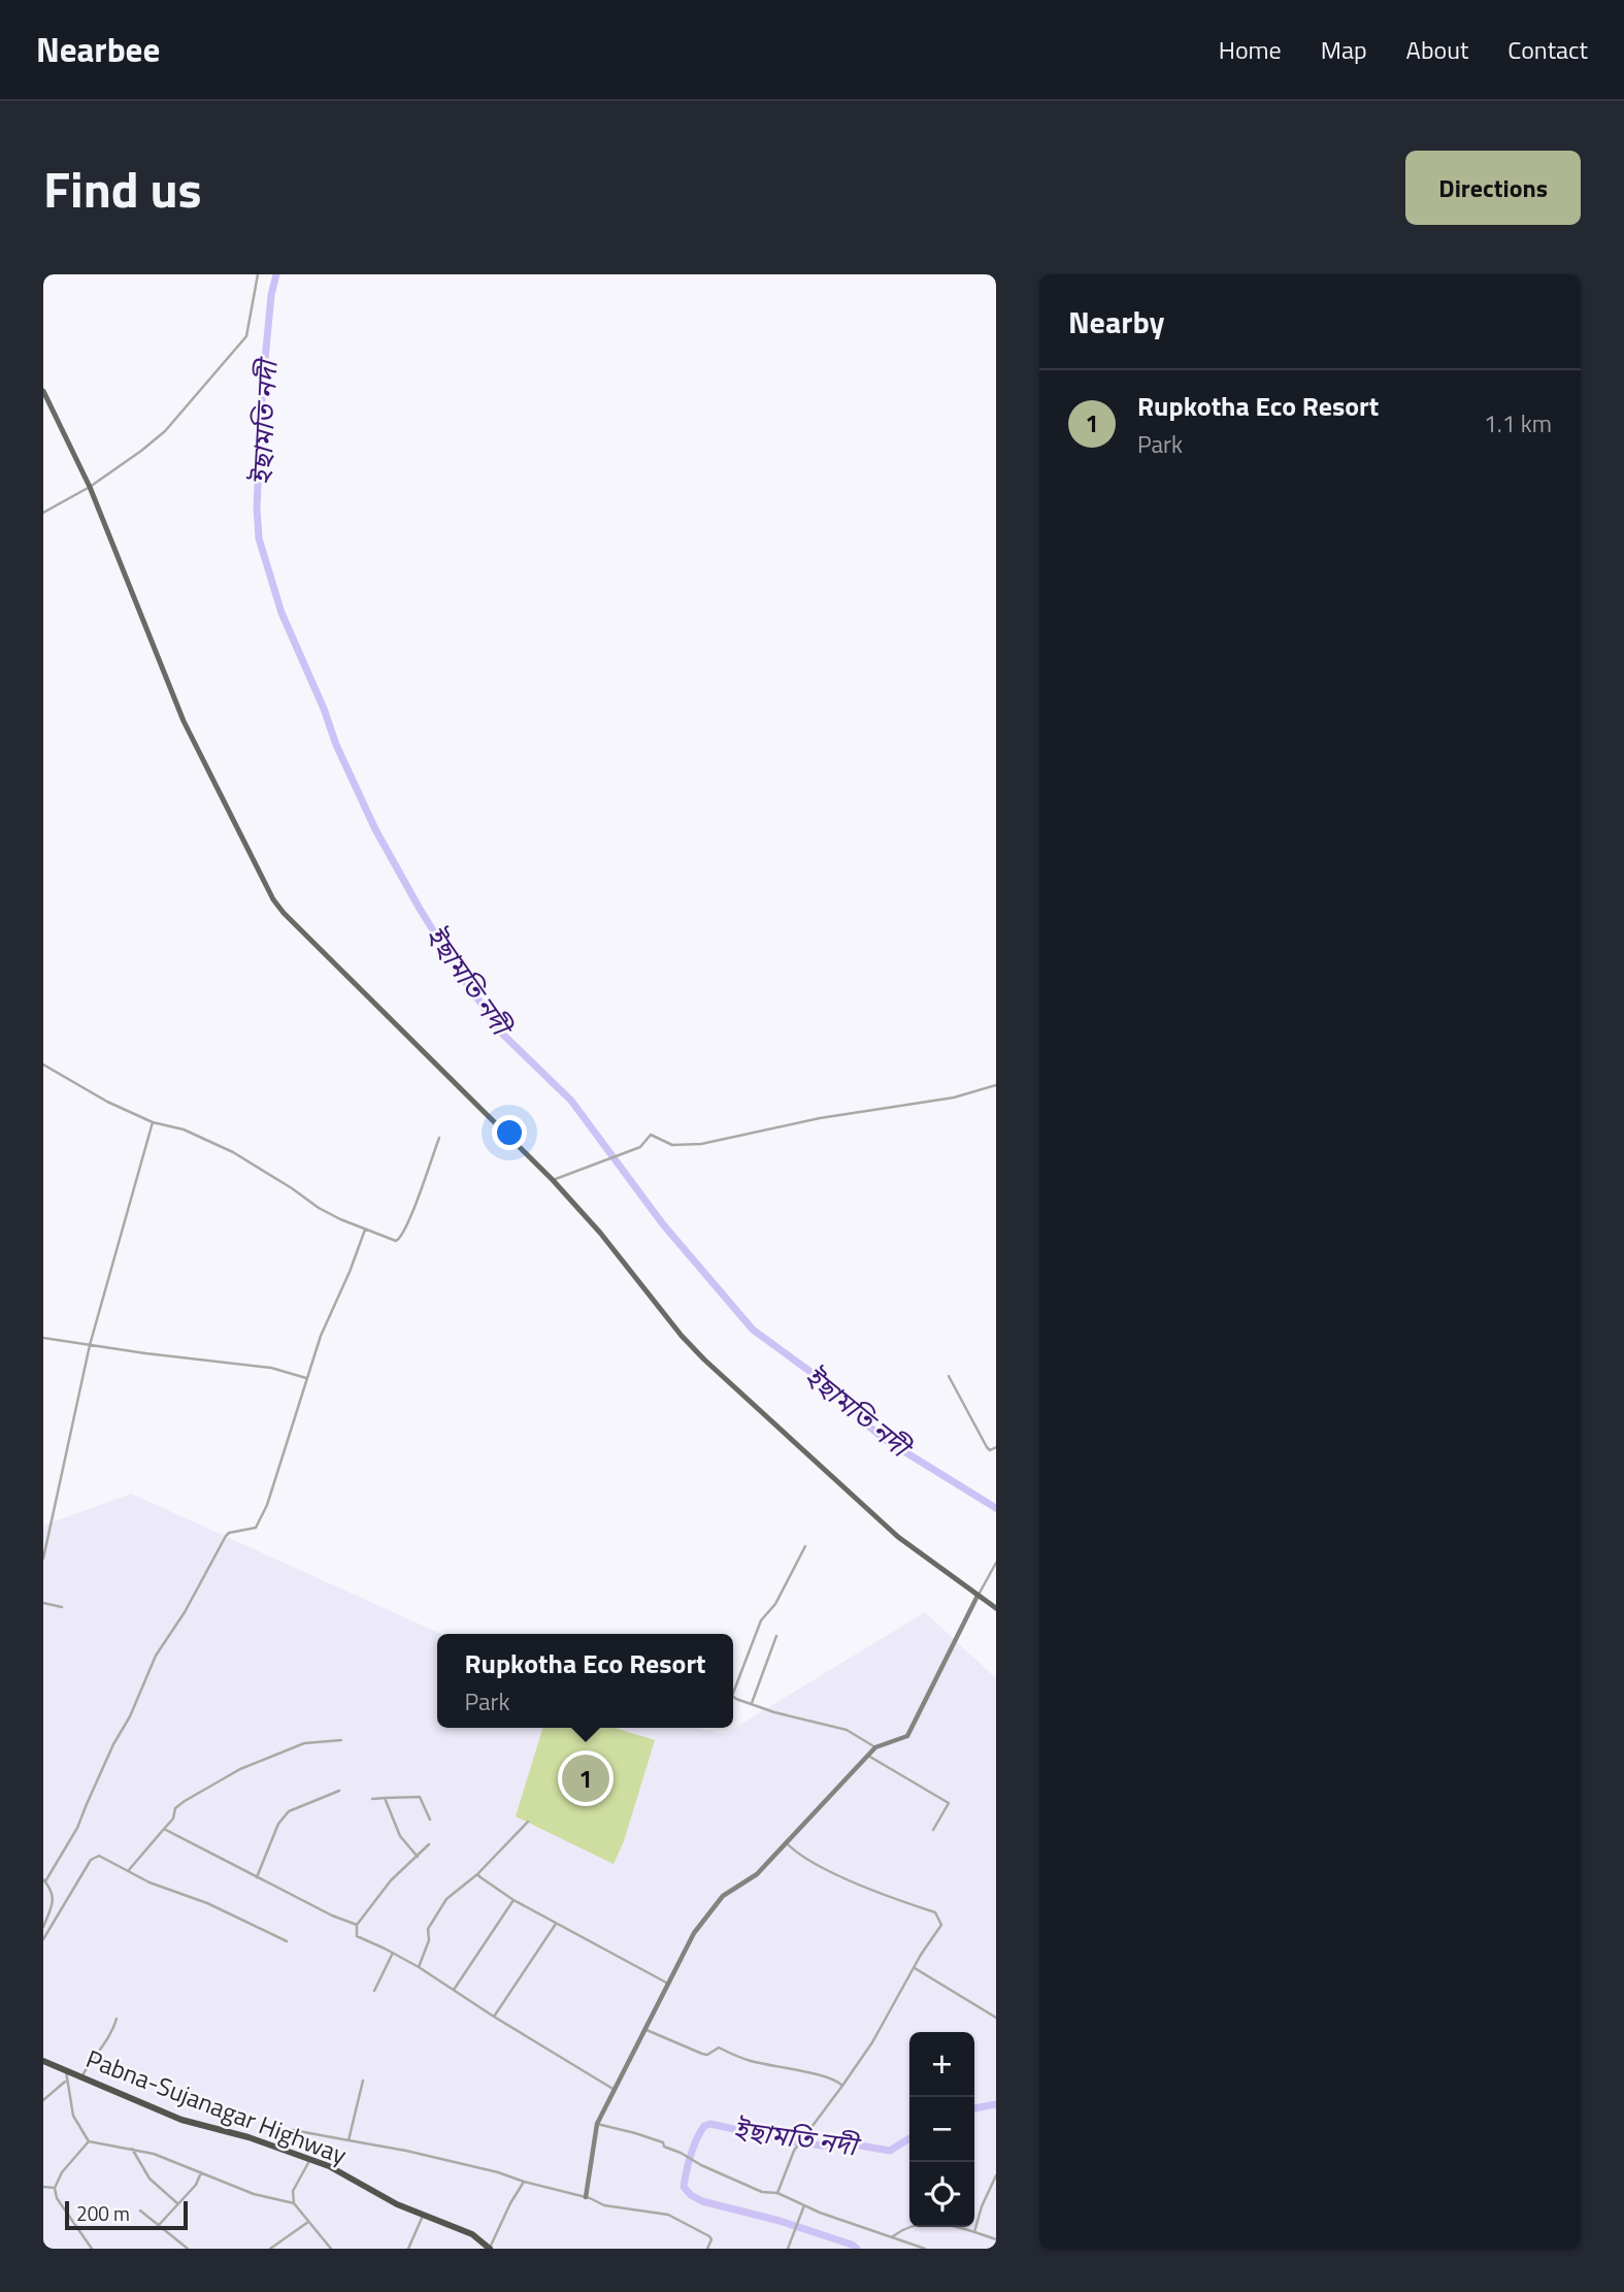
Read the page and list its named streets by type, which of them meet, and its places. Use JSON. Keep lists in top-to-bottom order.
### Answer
{
  "streets": {
    "highway": ["Pabna-Sujanagar Highway"]
  },
  "water": ["ইছামতি নদী"],
  "scale_bar": "200 m",
  "page": {
    "header": "Nearbee",
    "nav": [
      "Home",
      "Map",
      "About",
      "Contact"
    ],
    "title": "Find us",
    "buttons": "Directions",
    "heading": "Nearby",
    "list": [
      {
        "mark": "1",
        "name": "Rupkotha Eco Resort",
        "note": "Park",
        "value": "1.1 km"
      }
    ],
    "popup": ["Rupkotha Eco Resort", "Park"],
    "pins": "1",
    "map_buttons": ["+", "−"],
    "scale": "200 m"
  }
}
